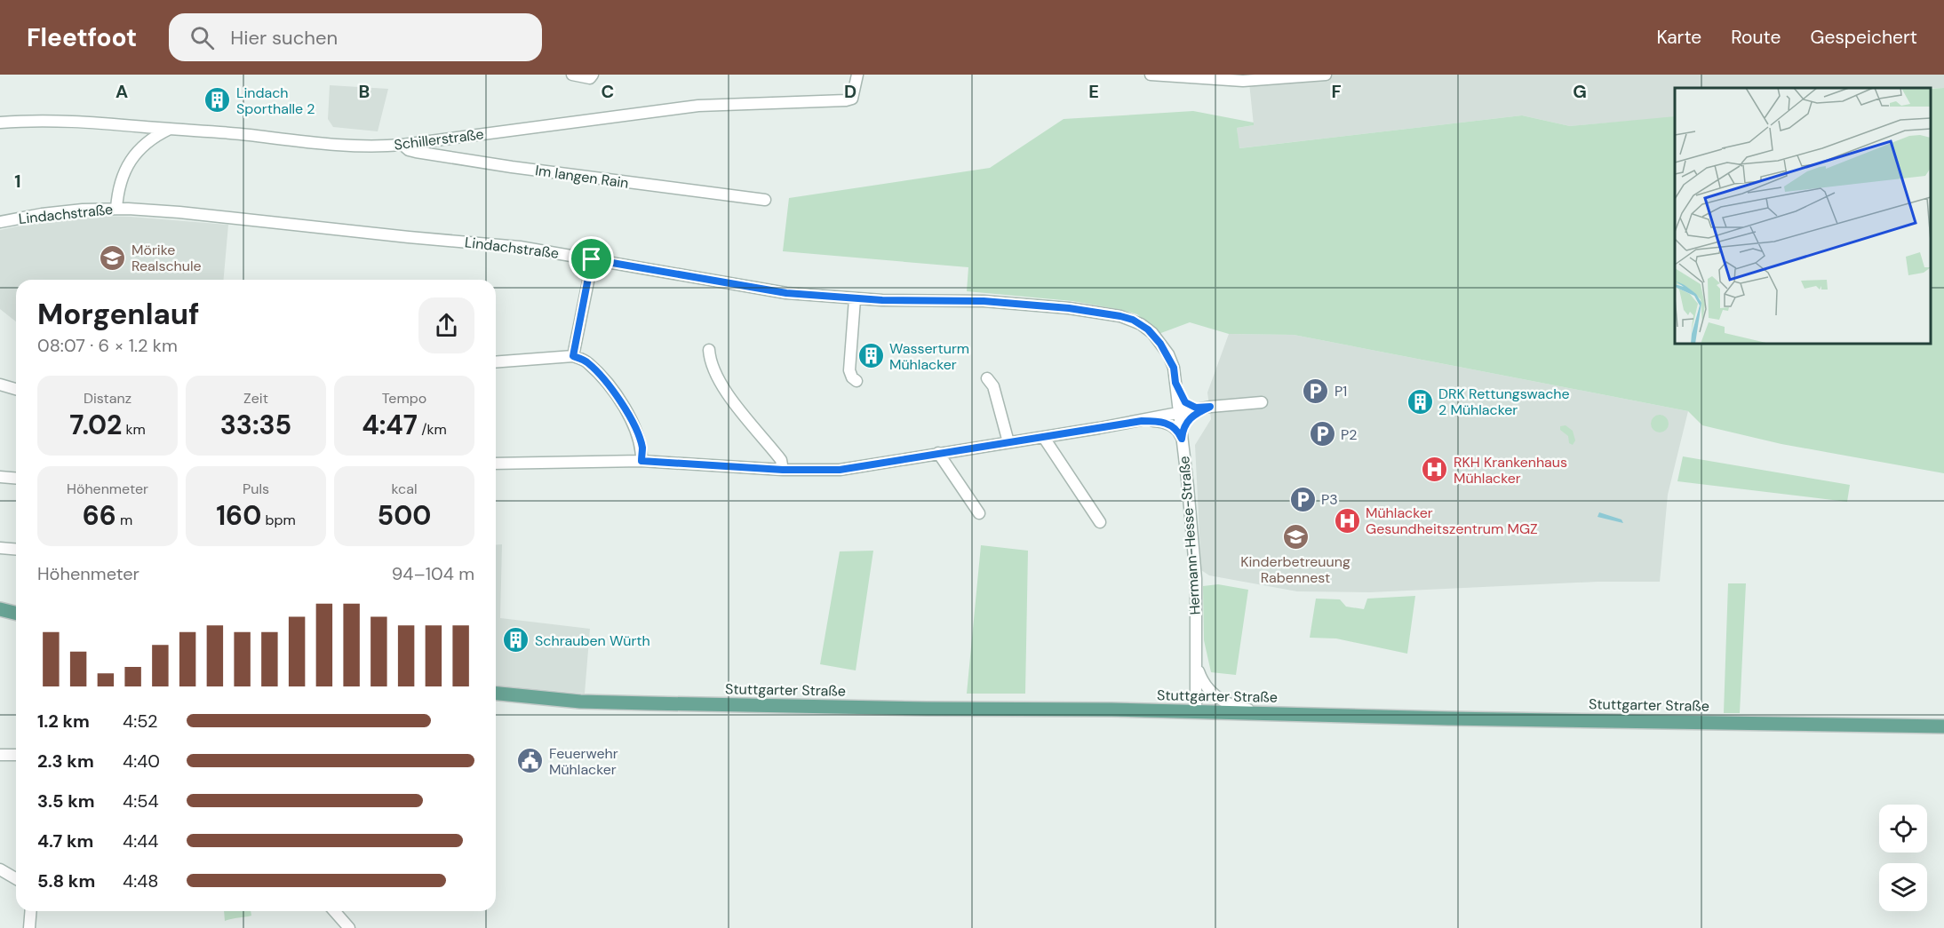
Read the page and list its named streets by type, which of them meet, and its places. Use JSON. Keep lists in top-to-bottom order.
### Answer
{
  "streets": {
    "main road": ["Stuttgarter Straße"],
    "street": [
      "Schillerstraße",
      "Im langen Rain",
      "Lindachstraße",
      "Hermann-Hesse-Straße"
    ]
  },
  "crossings": [
    ["Schillerstraße", "Im langen Rain"],
    ["Lindachstraße", "Hermann-Hesse-Straße"],
    ["Hermann-Hesse-Straße", "Stuttgarter Straße"]
  ],
  "places": {
    "building": [
      "Lindach Sporthalle 2",
      "Wasserturm Mühlacker",
      "DRK Rettungswache 2 Mühlacker",
      "Schrauben Würth"
    ],
    "school or university": ["Mörike Realschule", "Kinderbetreuung Rabennest"],
    "parking": ["P1", "P2", "P3"],
    "hospital": ["RKH Krankenhaus Mühlacker", "Mühlacker Gesundheitszentrum MGZ"],
    "public building": ["Feuerwehr Mühlacker"]
  },
  "page": {
    "header": "Fleetfoot",
    "search": "Hier suchen",
    "nav": ["Karte", "Route", "Gespeichert"],
    "heading": ["Morgenlauf", "08:07 · 6 × 1.2 km"],
    "stats": [
      ["Distanz", "7.02 km"],
      ["Zeit", "33:35"],
      ["Tempo", "4:47 /km"],
      ["Höhenmeter", "66 m"],
      ["Puls", "160 bpm"],
      ["kcal", "500"]
    ],
    "chart": ["Höhenmeter", "94–104 m"],
    "list": [
      {
        "name": "1.2 km",
        "note": "4:52"
      },
      {
        "name": "2.3 km",
        "note": "4:40"
      },
      {
        "name": "3.5 km",
        "note": "4:54"
      },
      {
        "name": "4.7 km",
        "note": "4:44"
      },
      {
        "name": "5.8 km",
        "note": "4:48"
      }
    ]
  },
  "grid": {
    "columns": [
      "A",
      "B",
      "C",
      "D",
      "E",
      "F",
      "G"
    ],
    "rows": ["1"]
  }
}
